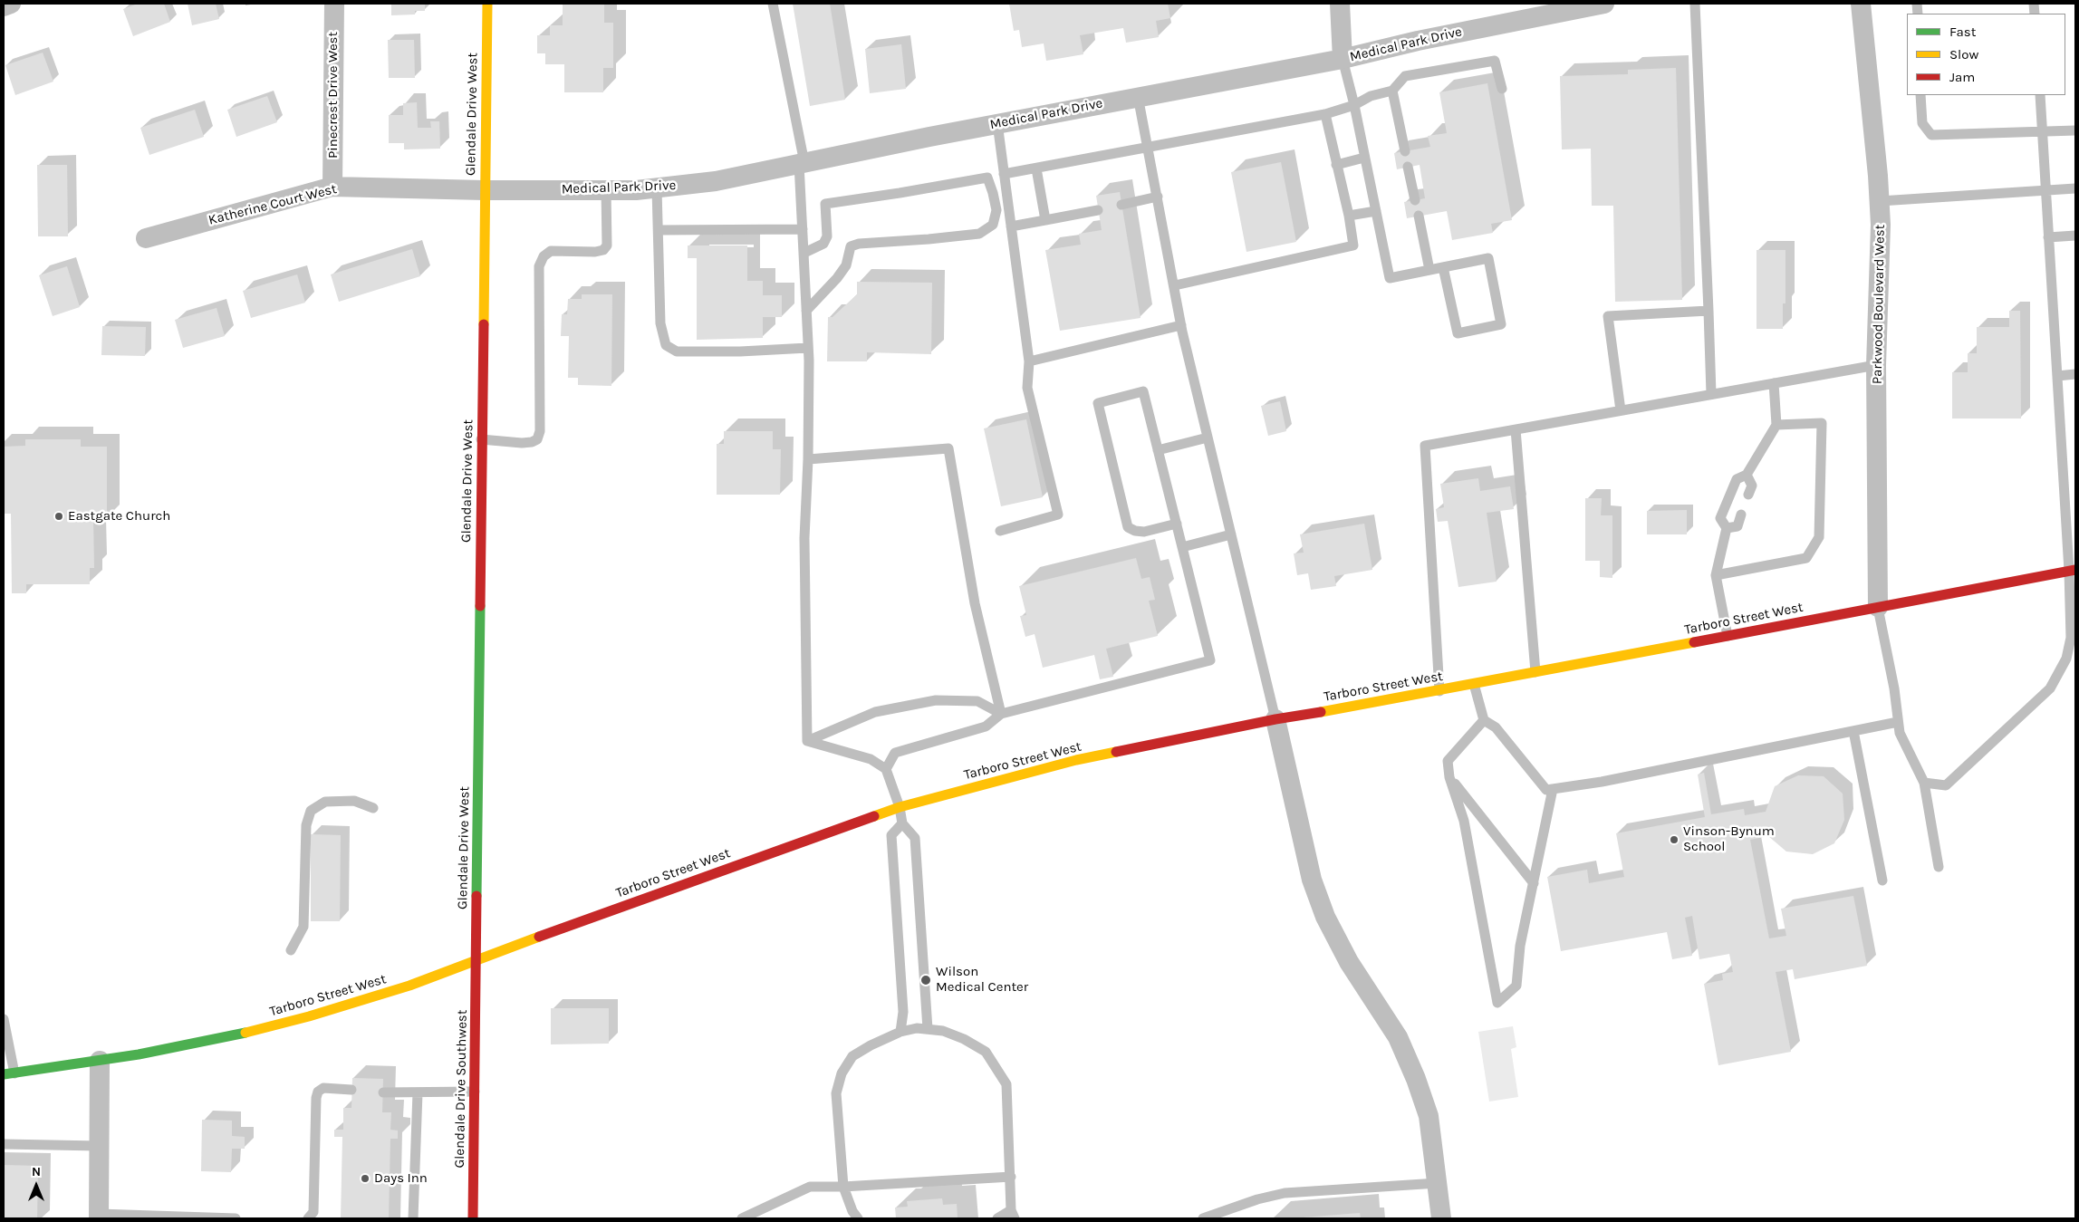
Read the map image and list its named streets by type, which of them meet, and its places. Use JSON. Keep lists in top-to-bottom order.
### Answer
{
  "streets": {
    "main road": ["Glendale Drive West", "Tarboro Street West", "Glendale Drive Southwest"],
    "street": [
      "Medical Park Drive",
      "Pinecrest Drive West",
      "Katherine Court West",
      "Parkwood Boulevard West"
    ]
  },
  "crossings": [
    ["Medical Park Drive", "Glendale Drive West"],
    ["Medical Park Drive", "Katherine Court West"],
    ["Pinecrest Drive West", "Katherine Court West"],
    ["Glendale Drive West", "Katherine Court West"],
    ["Glendale Drive West", "Tarboro Street West"],
    ["Glendale Drive West", "Glendale Drive Southwest"],
    ["Parkwood Boulevard West", "Tarboro Street West"],
    ["Tarboro Street West", "Glendale Drive Southwest"]
  ],
  "places": [
    "Eastgate Church",
    "Vinson-Bynum School",
    "Wilson Medical Center",
    "Days Inn"
  ],
  "legend": ["Fast", "Slow", "Jam"],
  "north": "top"
}
